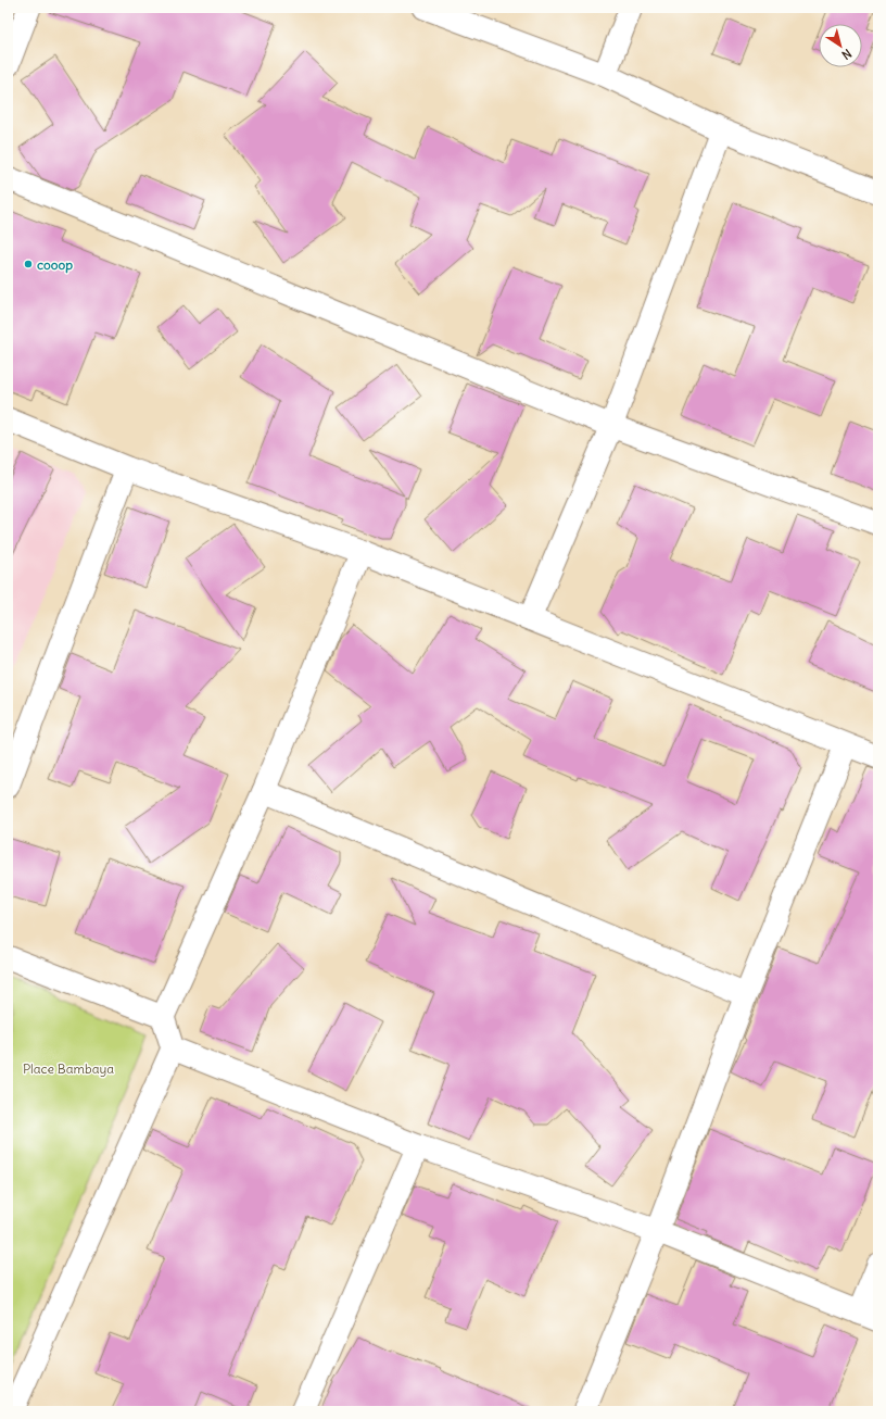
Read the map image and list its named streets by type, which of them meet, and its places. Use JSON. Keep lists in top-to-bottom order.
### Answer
{
  "parks": ["Place Bambaya"],
  "places": ["cooop"],
  "north": "bottom right"
}
